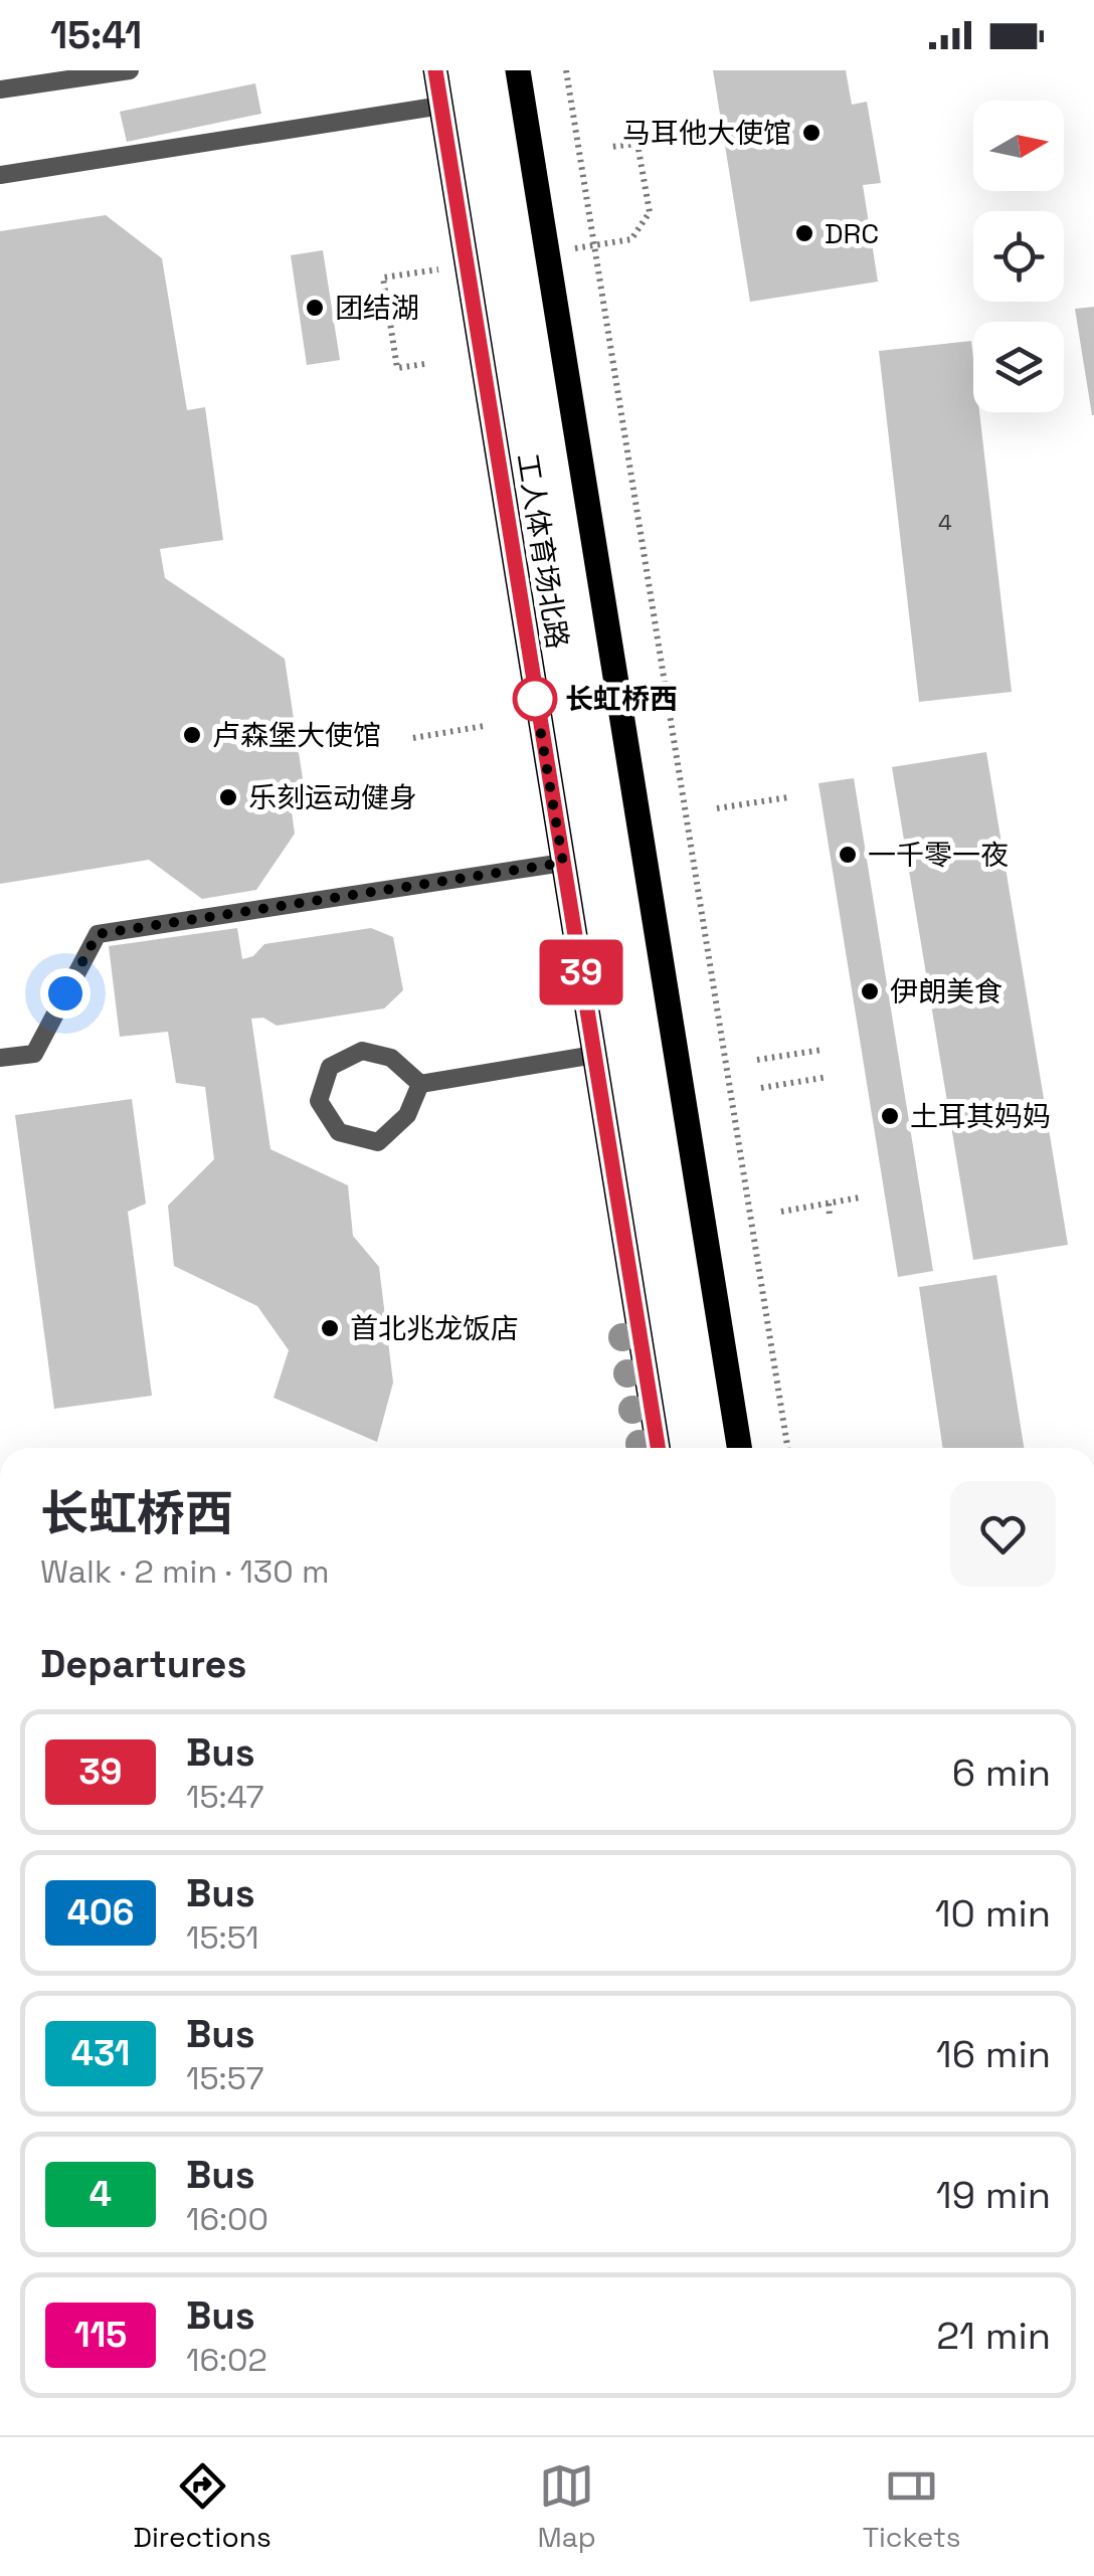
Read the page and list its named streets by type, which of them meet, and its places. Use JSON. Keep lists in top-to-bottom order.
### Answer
{
  "streets": {
    "main road": ["工人体育场北路"]
  },
  "places": [
    "马耳他大使馆",
    "DRC",
    "团结湖",
    "长虹桥西",
    "卢森堡大使馆",
    "乐刻运动健身",
    "一千零一夜",
    "伊朗美食",
    "土耳其妈妈",
    "首北兆龙饭店"
  ],
  "lines": ["bus line 39"],
  "house_numbers": ["4"],
  "north": "right",
  "page": {
    "status": "15:41",
    "on_map": "39",
    "heading": [
      ["长虹桥西", "Walk · 2 min · 130 m"],
      "Departures"
    ],
    "list": [
      {
        "mark": "39",
        "name": "Bus",
        "note": "15:47",
        "value": "6 min"
      },
      {
        "mark": "406",
        "name": "Bus",
        "note": "15:51",
        "value": "10 min"
      },
      {
        "mark": "431",
        "name": "Bus",
        "note": "15:57",
        "value": "16 min"
      },
      {
        "mark": "4",
        "name": "Bus",
        "note": "16:00",
        "value": "19 min"
      },
      {
        "mark": "115",
        "name": "Bus",
        "note": "16:02",
        "value": "21 min"
      }
    ],
    "tabs": ["Directions", "Map", "Tickets"]
  }
}
